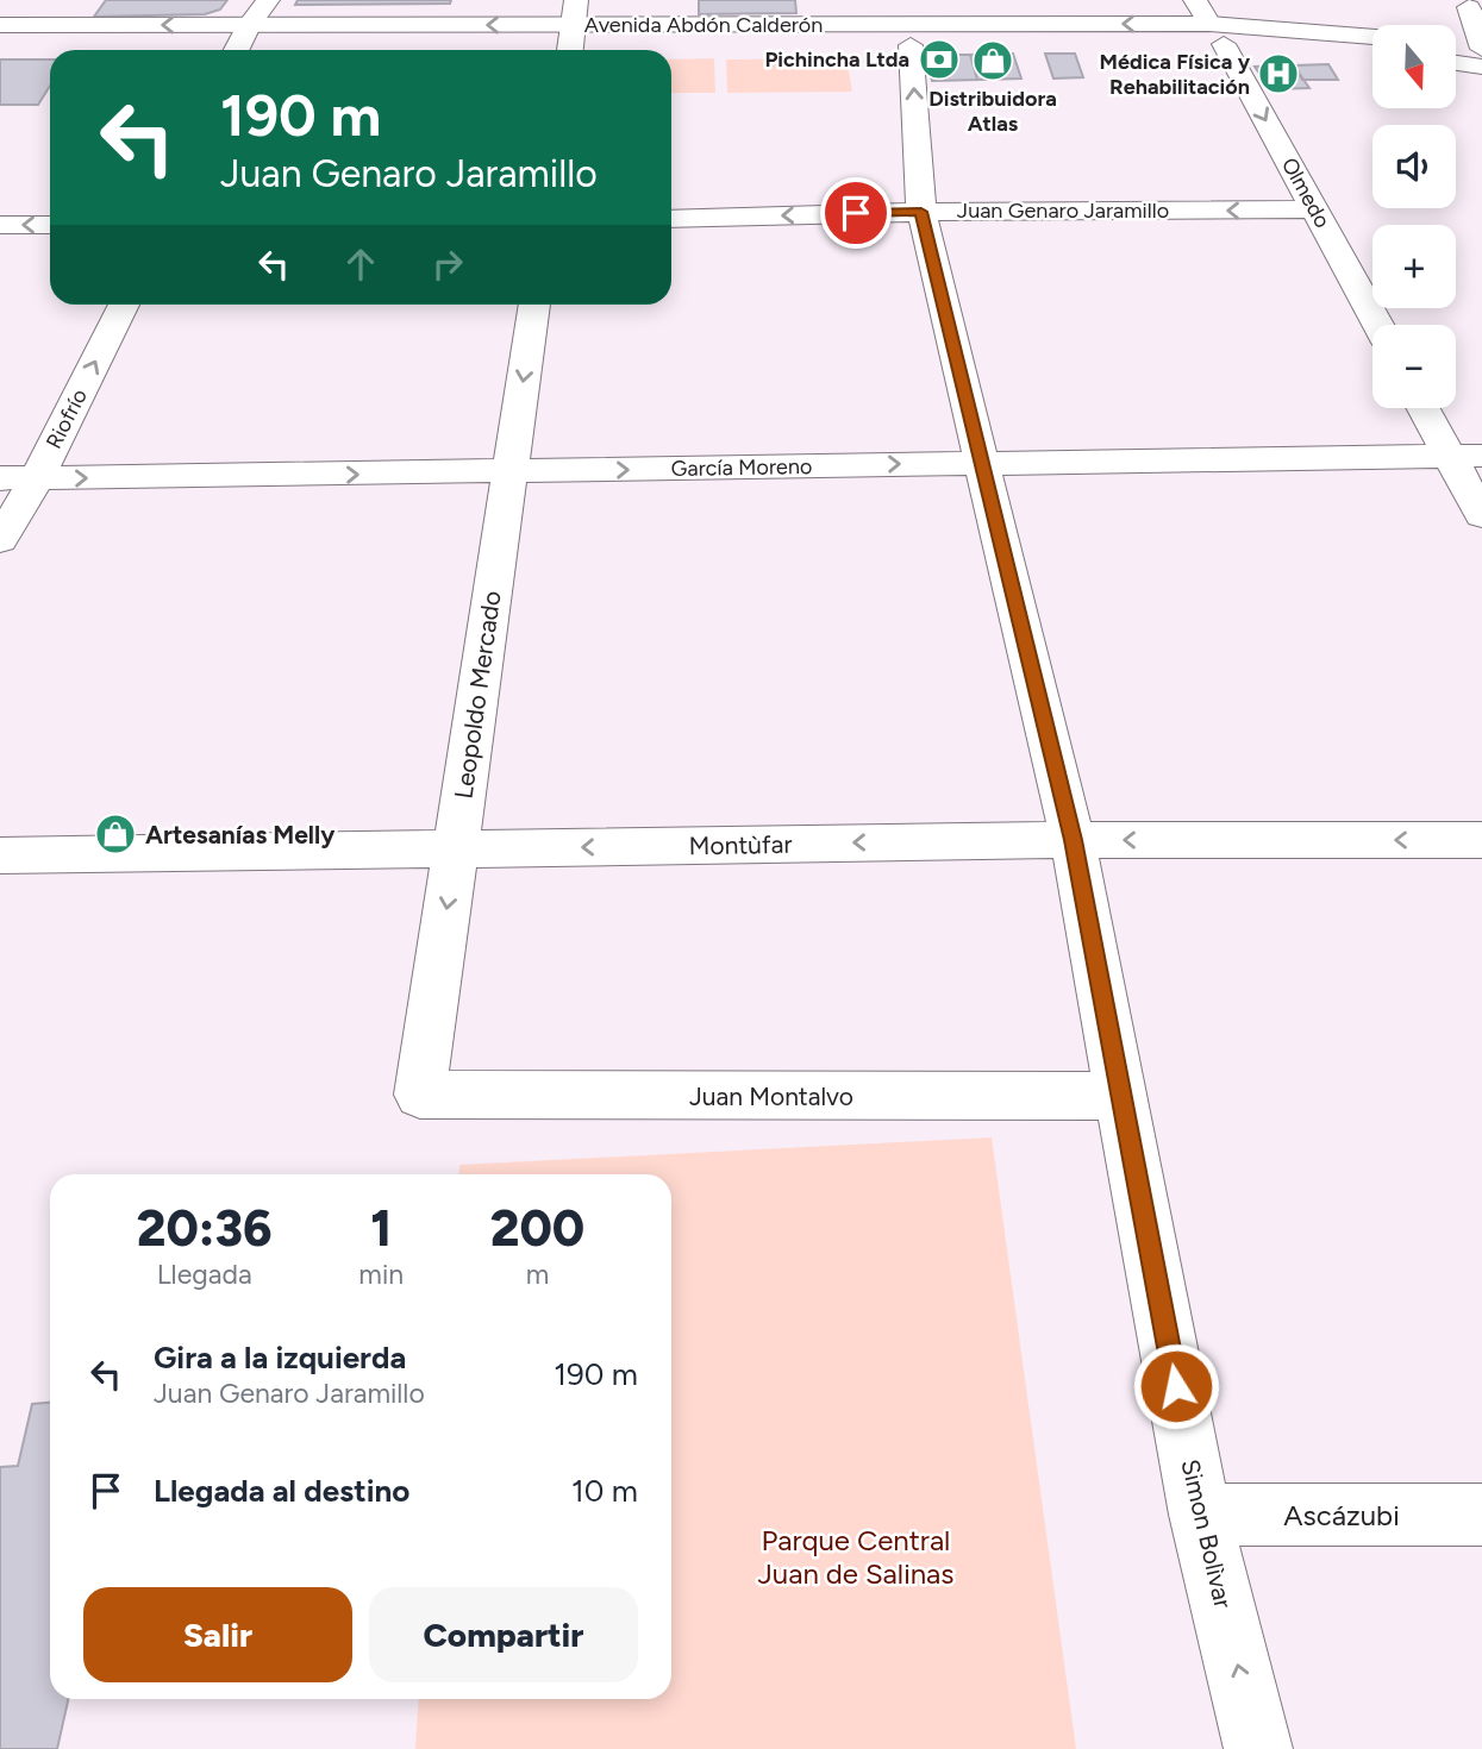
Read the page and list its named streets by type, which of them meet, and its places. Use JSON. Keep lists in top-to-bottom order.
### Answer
{
  "streets": {
    "street": [
      "Avenida Abdón Calderón",
      "Olmedo",
      "Juan Genaro Jaramillo",
      "Riofrío",
      "García Moreno",
      "Leopoldo Mercado",
      "Montùfar",
      "Juan Montalvo",
      "Ascázubi",
      "Simon Bolìvar"
    ]
  },
  "crossings": [
    ["Avenida Abdón Calderón", "Olmedo"],
    ["Avenida Abdón Calderón", "Simon Bolìvar"],
    ["Olmedo", "Juan Genaro Jaramillo"],
    ["Juan Genaro Jaramillo", "Simon Bolìvar"],
    ["Riofrío", "García Moreno"],
    ["García Moreno", "Leopoldo Mercado"],
    ["García Moreno", "Simon Bolìvar"],
    ["Leopoldo Mercado", "Montùfar"],
    ["Leopoldo Mercado", "Juan Montalvo"],
    ["Montùfar", "Simon Bolìvar"],
    ["Juan Montalvo", "Simon Bolìvar"],
    ["Ascázubi", "Simon Bolìvar"]
  ],
  "one_way": [
    "Olmedo",
    "Juan Genaro Jaramillo",
    "Riofrío",
    "García Moreno",
    "Leopoldo Mercado",
    "Montùfar"
  ],
  "parks": ["Parque Central Juan de Salinas"],
  "places": {
    "bank": ["Pichincha Ltda"],
    "shop": ["Distribuidora Atlas", "Artesanías Melly"],
    "hospital": ["Médica Física y Rehabilitación"]
  },
  "north": "bottom",
  "page": {
    "map_buttons": ["+", "−"],
    "turn": ["190 m", "Juan Genaro Jaramillo"],
    "eta": [
      "20:36",
      "Llegada",
      "1",
      "min",
      "200",
      "m"
    ],
    "list": [
      {
        "name": "Gira a la izquierda",
        "note": "Juan Genaro Jaramillo",
        "value": "190 m"
      },
      {
        "name": "Llegada al destino",
        "value": "10 m"
      }
    ],
    "buttons": ["Salir", "Compartir"]
  }
}
